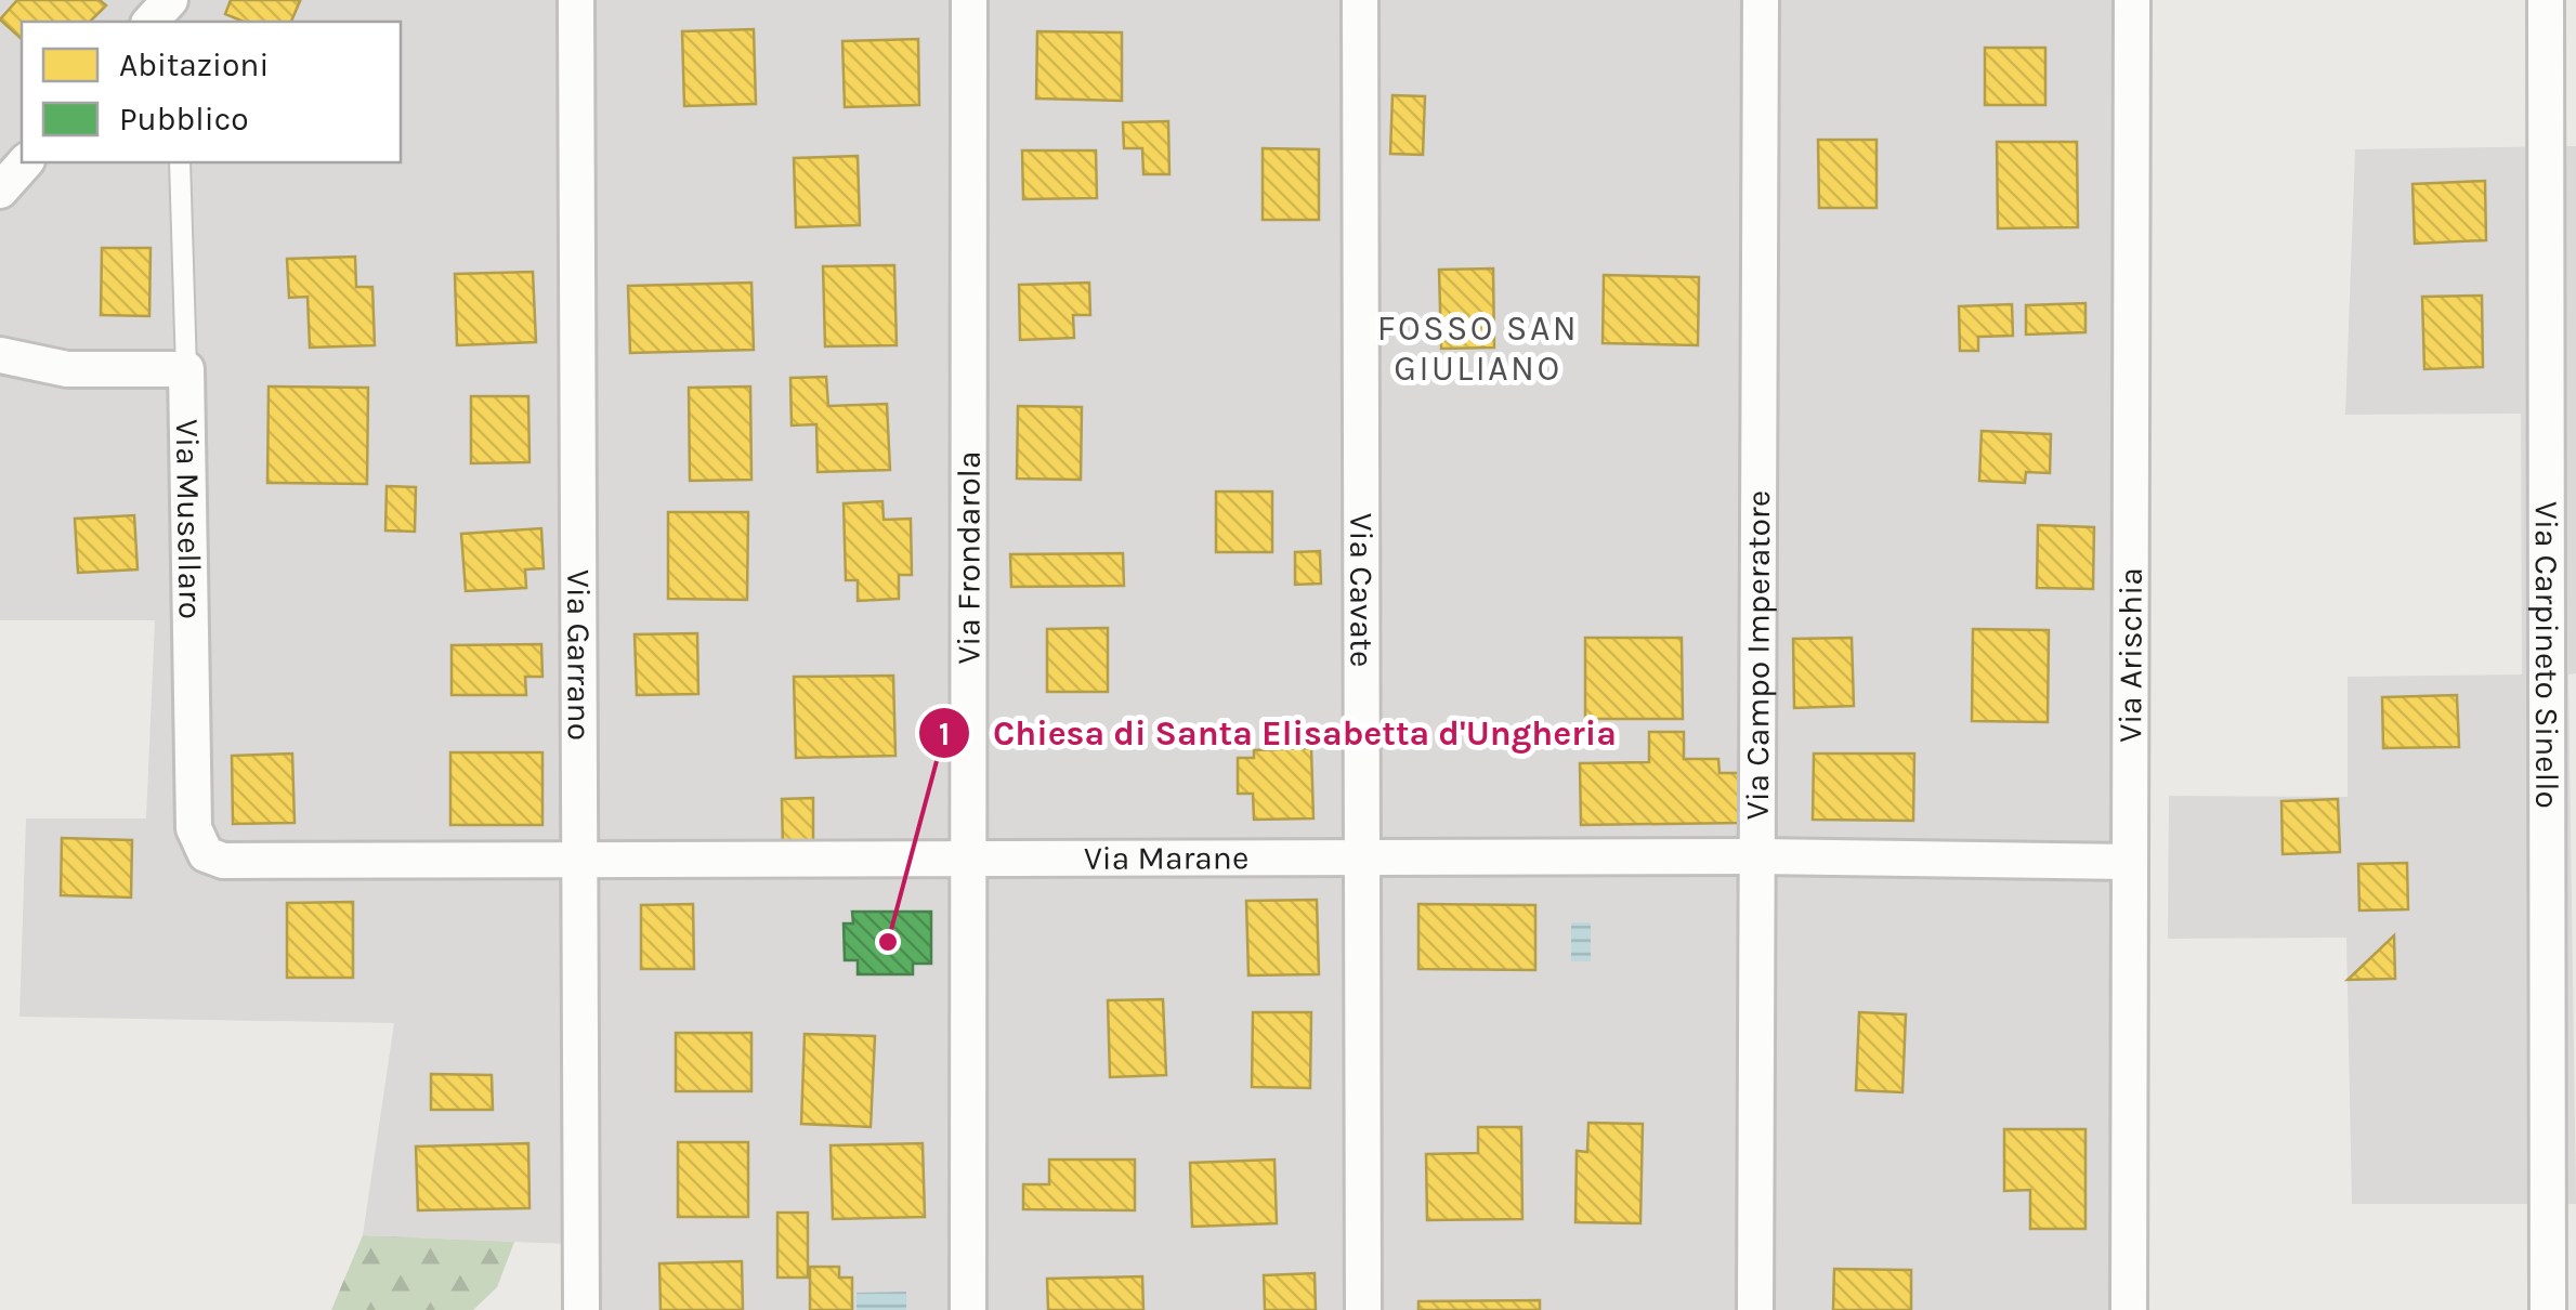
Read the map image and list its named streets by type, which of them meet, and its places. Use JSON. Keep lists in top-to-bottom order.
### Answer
{
  "streets": {
    "street": [
      "Via Musellaro",
      "Via Frondarola",
      "Via Cavate",
      "Via Garrano",
      "Via Campo Imperatore",
      "Via Arischia",
      "Via Carpineto Sinello",
      "Via Marane"
    ]
  },
  "crossings": [
    ["Via Musellaro", "Via Marane"],
    ["Via Frondarola", "Via Marane"],
    ["Via Cavate", "Via Marane"],
    ["Via Garrano", "Via Marane"],
    ["Via Campo Imperatore", "Via Marane"],
    ["Via Arischia", "Via Marane"]
  ],
  "districts": ["FOSSO SAN GIULIANO"],
  "places": ["Chiesa di Santa Elisabetta d'Ungheria"],
  "legend": ["Abitazioni", "Pubblico"]
}
